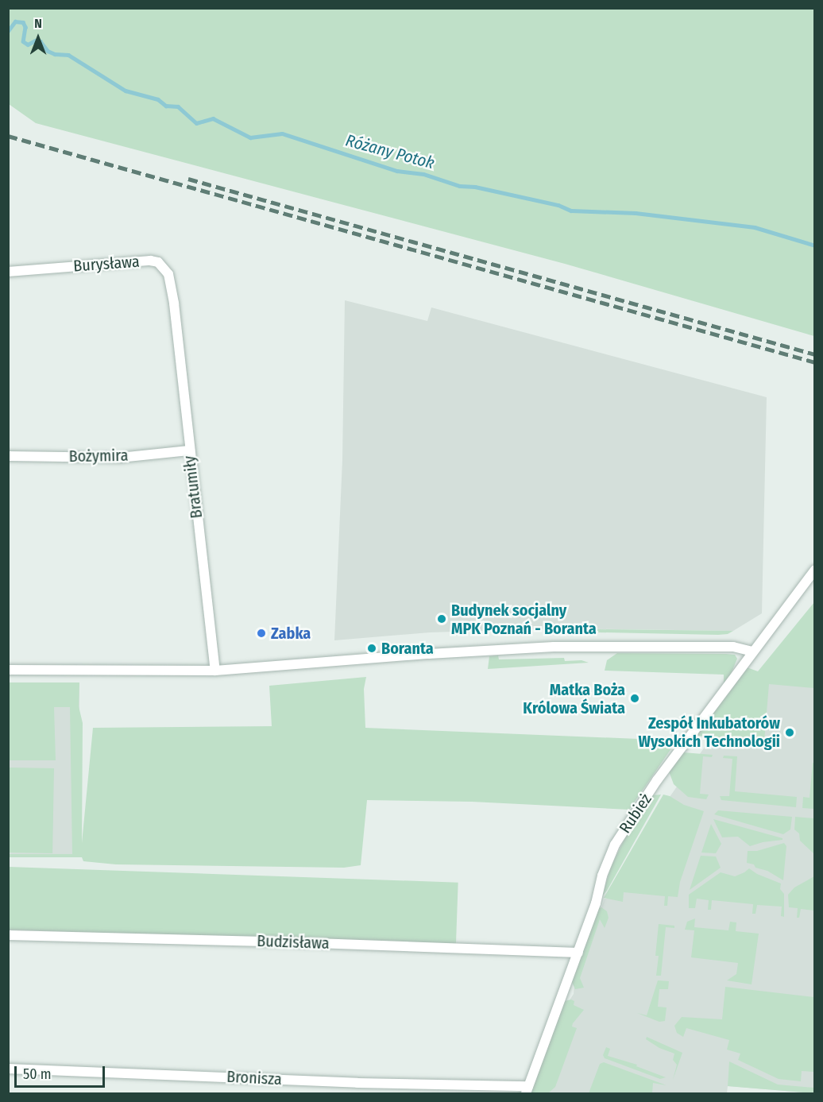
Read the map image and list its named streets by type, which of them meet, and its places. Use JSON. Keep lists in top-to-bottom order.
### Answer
{
  "streets": {
    "street": [
      "Burysława",
      "Bożymira",
      "Bratumiły",
      "Rubież",
      "Budzisława",
      "Bronisza"
    ]
  },
  "crossings": [
    ["Burysława", "Bratumiły"],
    ["Bożymira", "Bratumiły"],
    ["Rubież", "Budzisława"],
    ["Rubież", "Bronisza"]
  ],
  "water": ["Różany Potok"],
  "places": [
    "Budynek socjalny MPK Poznań - Boranta",
    "Zabka",
    "Boranta",
    "Matka Boża Królowa Świata",
    "Zespół Inkubatorów Wysokich Technologii"
  ],
  "scale_bar": "50 m",
  "north": "top"
}
